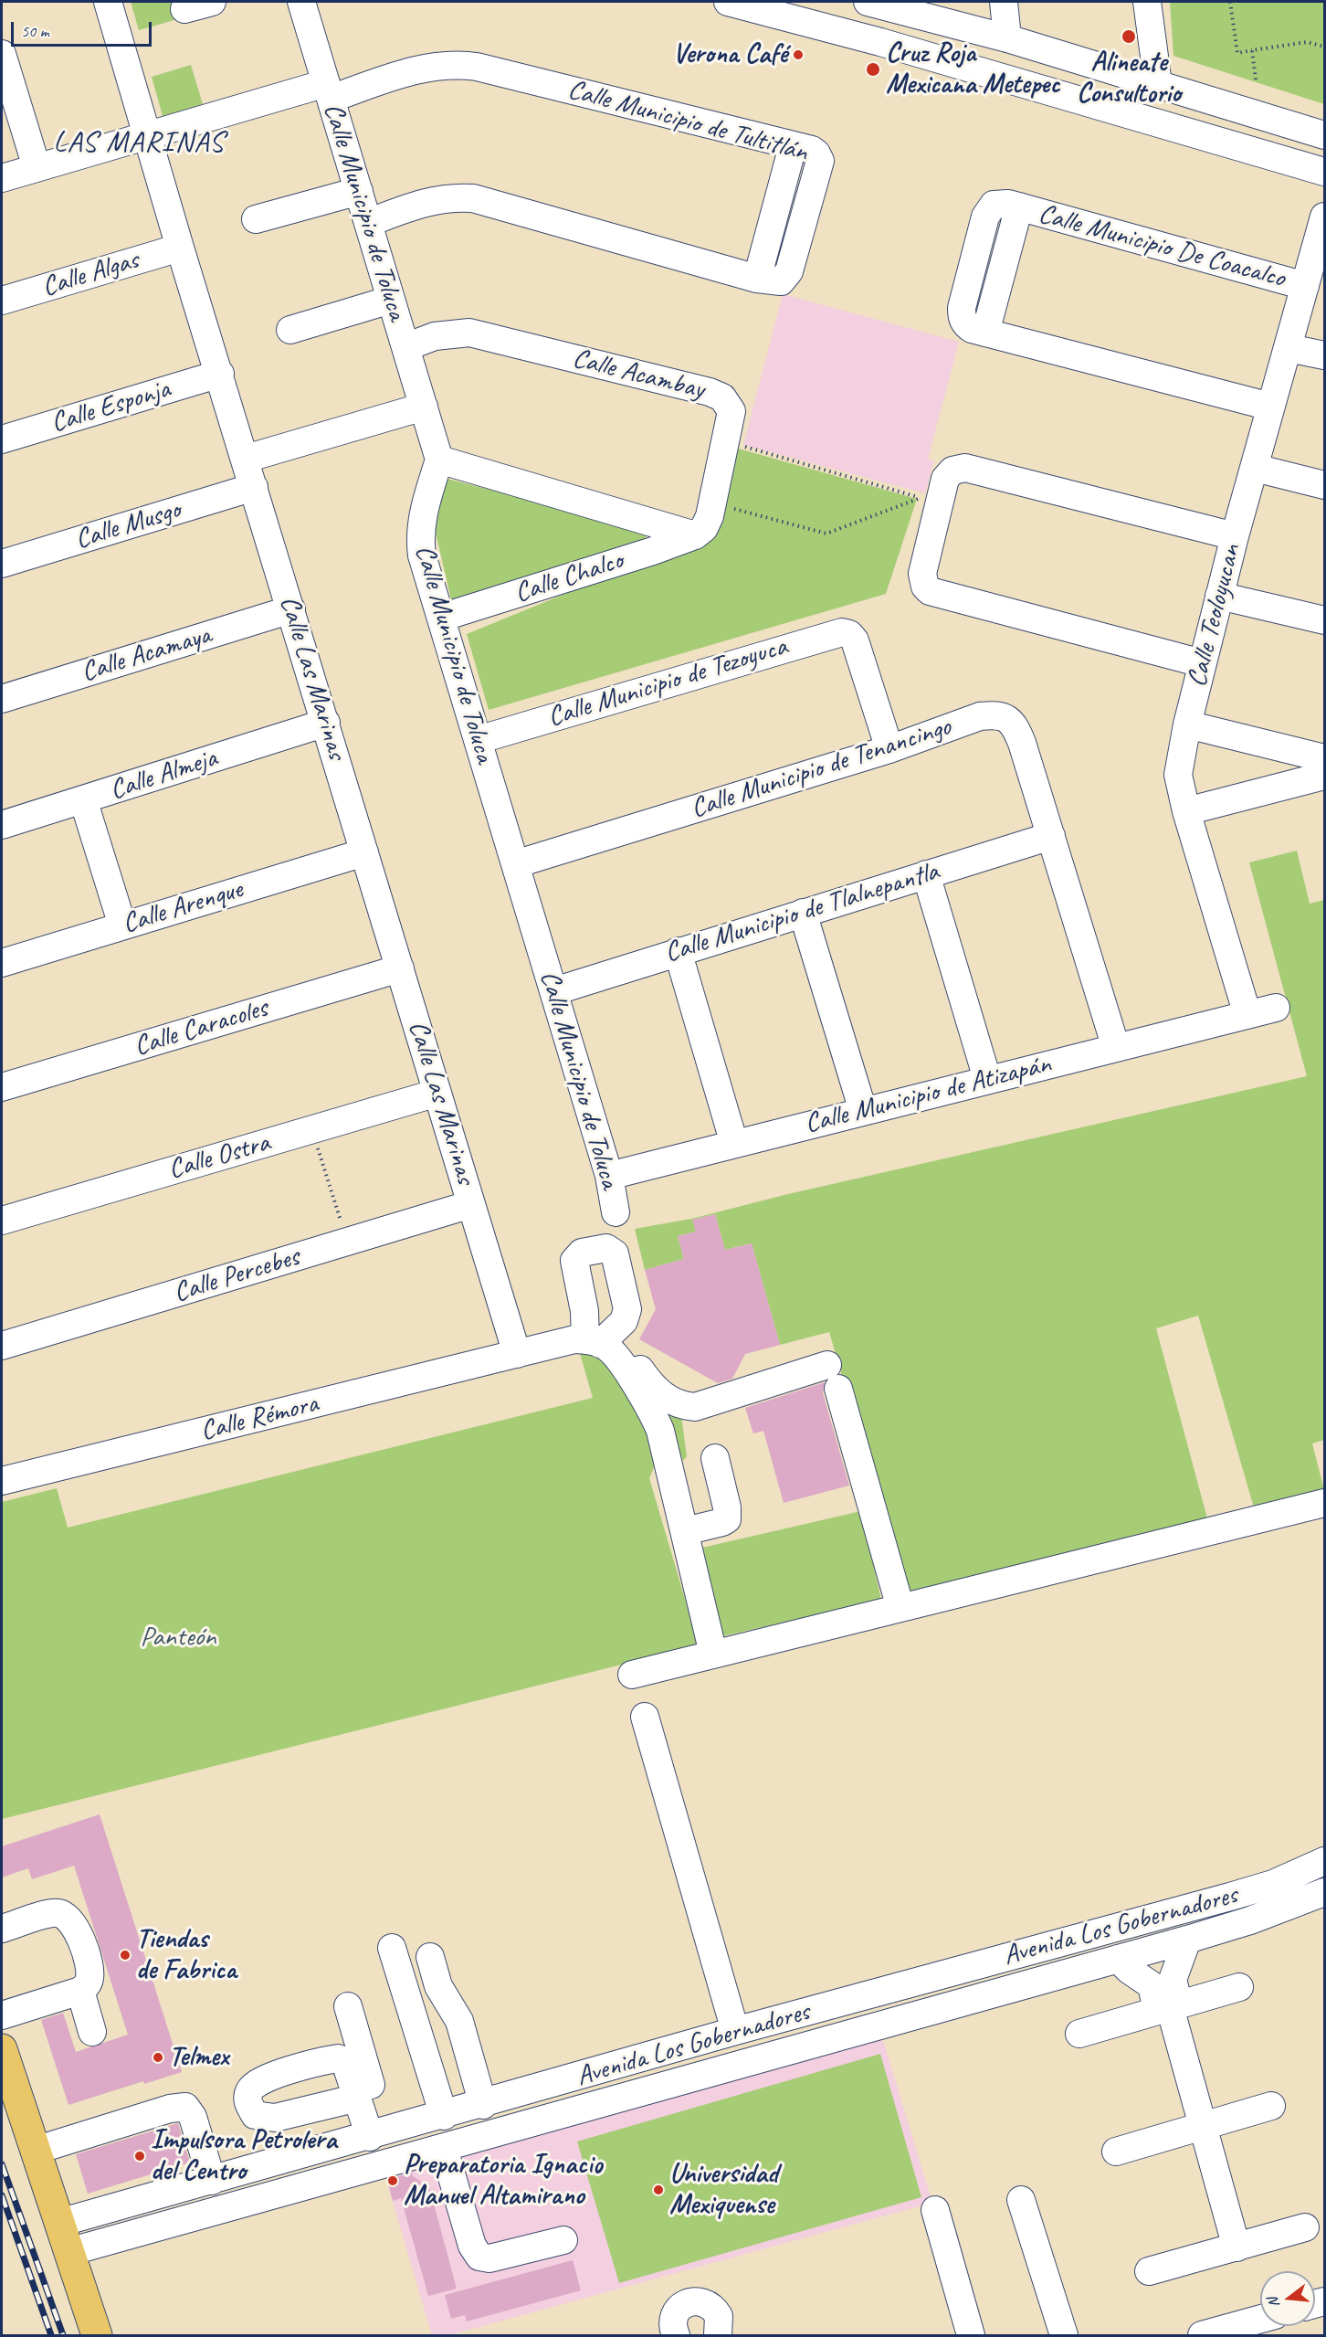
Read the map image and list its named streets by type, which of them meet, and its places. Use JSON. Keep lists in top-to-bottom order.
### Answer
{
  "streets": {
    "street": [
      "Calle Municipio de Tultitlán",
      "Calle Municipio de Toluca",
      "Calle Municipio De Coacalco",
      "Calle Algas",
      "Calle Acambay",
      "Calle Esponja",
      "Calle Musgo",
      "Calle Chalco",
      "Calle Teoloyucan",
      "Calle Acamaya",
      "Calle Las Marinas",
      "Calle Municipio de Tezoyuca",
      "Calle Municipio de Tenancingo",
      "Calle Almeja",
      "Calle Arenque",
      "Calle Municipio de Tlalnepantla",
      "Calle Caracoles",
      "Calle Municipio de Atizapán",
      "Calle Ostra",
      "Calle Percebes",
      "Calle Rémora",
      "Avenida Los Gobernadores"
    ]
  },
  "crossings": [
    ["Calle Municipio de Tultitlán", "Calle Municipio de Toluca"],
    ["Calle Municipio de Tultitlán", "Calle Las Marinas"],
    ["Calle Municipio de Toluca", "Calle Acambay"],
    ["Calle Municipio de Toluca", "Calle Chalco"],
    ["Calle Municipio de Toluca", "Calle Municipio de Tezoyuca"],
    ["Calle Municipio de Toluca", "Calle Municipio de Tenancingo"],
    ["Calle Municipio de Toluca", "Calle Municipio de Tlalnepantla"],
    ["Calle Municipio de Toluca", "Calle Municipio de Atizapán"],
    ["Calle Municipio De Coacalco", "Calle Teoloyucan"],
    ["Calle Algas", "Calle Las Marinas"],
    ["Calle Acambay", "Calle Chalco"],
    ["Calle Esponja", "Calle Las Marinas"],
    ["Calle Musgo", "Calle Las Marinas"],
    ["Calle Teoloyucan", "Calle Municipio de Atizapán"],
    ["Calle Acamaya", "Calle Las Marinas"],
    ["Calle Las Marinas", "Calle Almeja"],
    ["Calle Las Marinas", "Calle Arenque"],
    ["Calle Las Marinas", "Calle Caracoles"],
    ["Calle Las Marinas", "Calle Ostra"],
    ["Calle Las Marinas", "Calle Percebes"],
    ["Calle Las Marinas", "Calle Rémora"],
    ["Calle Municipio de Tezoyuca", "Calle Municipio de Tenancingo"],
    ["Calle Municipio de Tenancingo", "Calle Municipio de Tlalnepantla"]
  ],
  "districts": ["LAS MARINAS"],
  "parks": ["Panteón"],
  "places": [
    "Alineate Consultorio",
    "Verona Café",
    "Cruz Roja Mexicana Metepec",
    "Tiendas de Fabrica",
    "Telmex",
    "Impulsora Petrolera del Centro",
    "Preparatoria Ignacio Manuel Altamirano",
    "Universidad Mexiquense"
  ],
  "scale_bar": "50 m",
  "north": "left"
}
